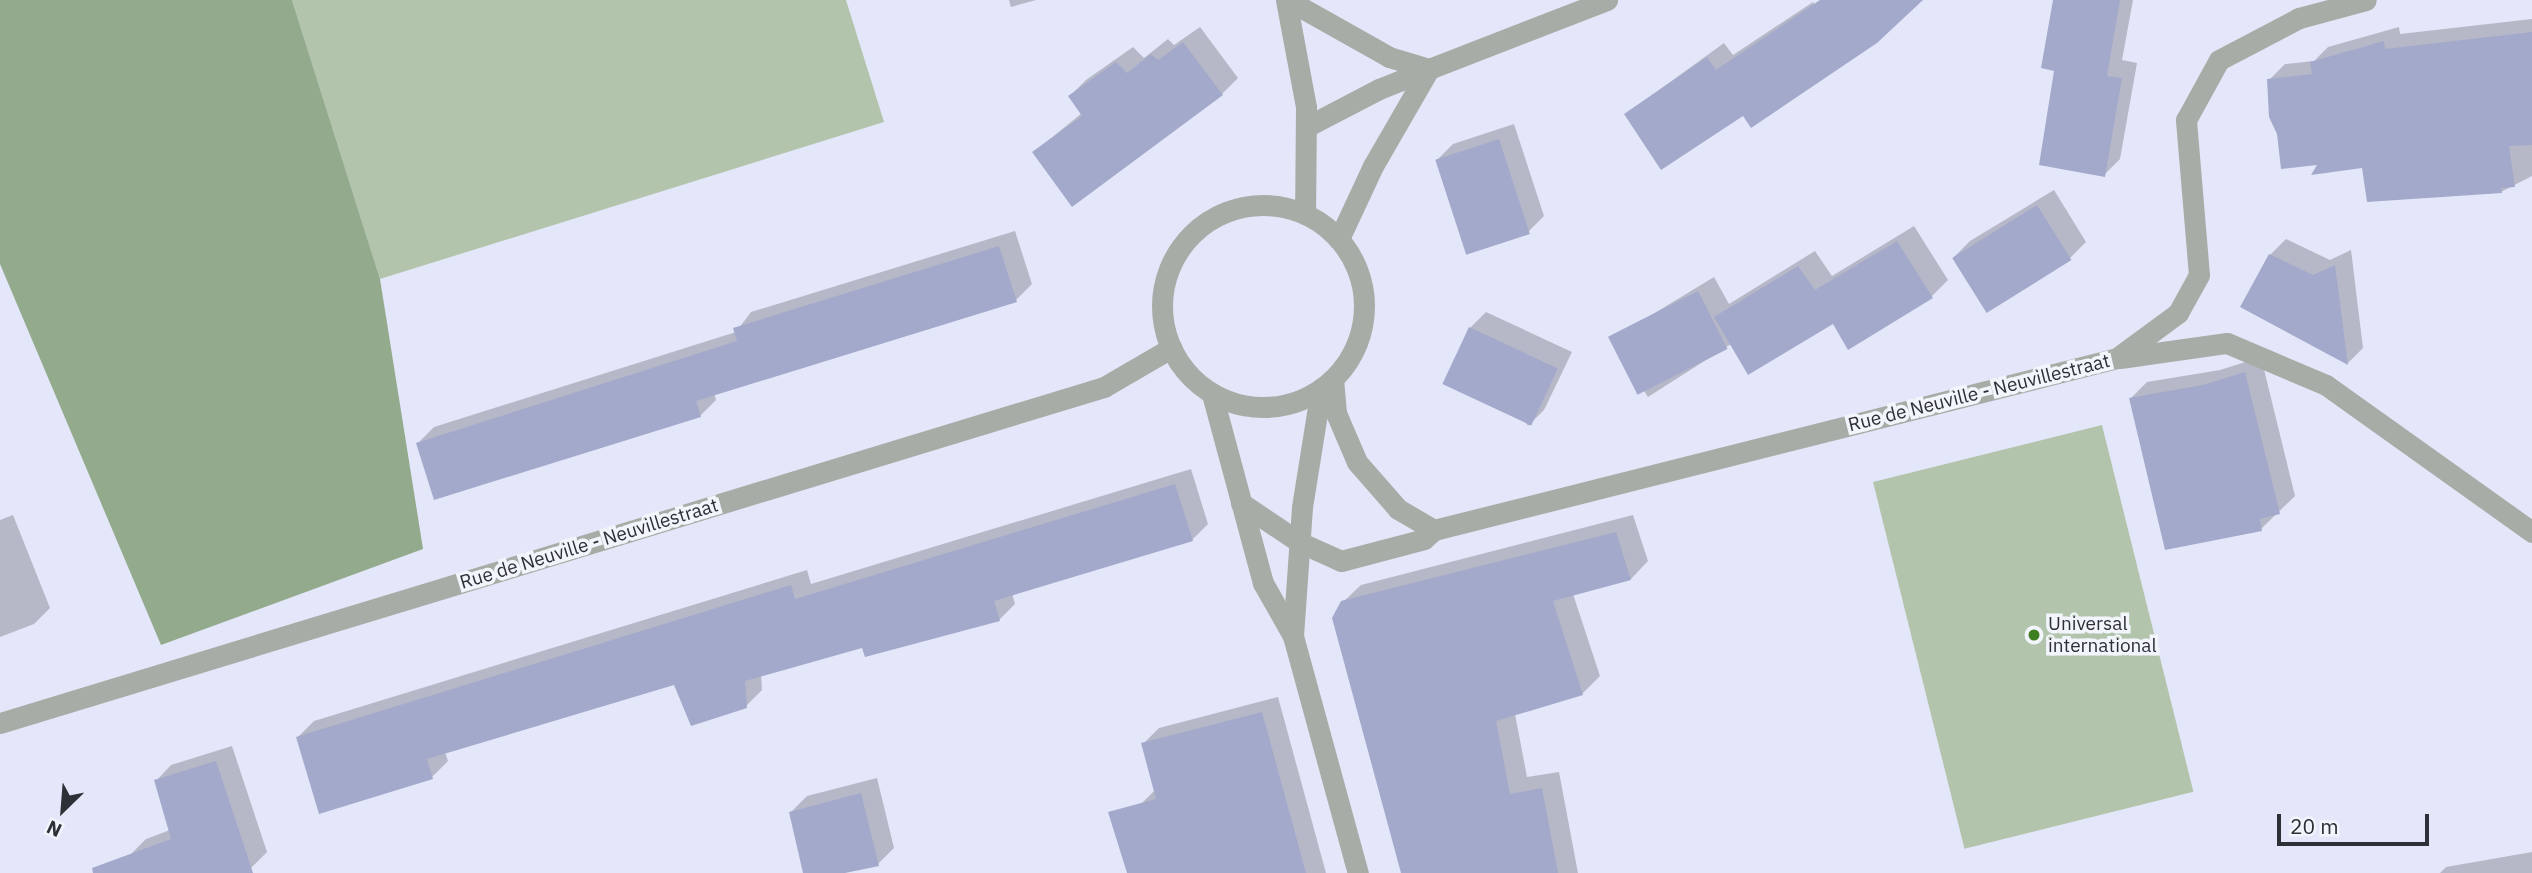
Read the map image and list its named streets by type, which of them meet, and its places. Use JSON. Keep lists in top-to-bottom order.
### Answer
{
  "streets": {
    "street": ["Rue de Neuville - Neuvillestraat"]
  },
  "places": ["Universal international"],
  "scale_bar": "20 m",
  "north": "bottom left"
}
